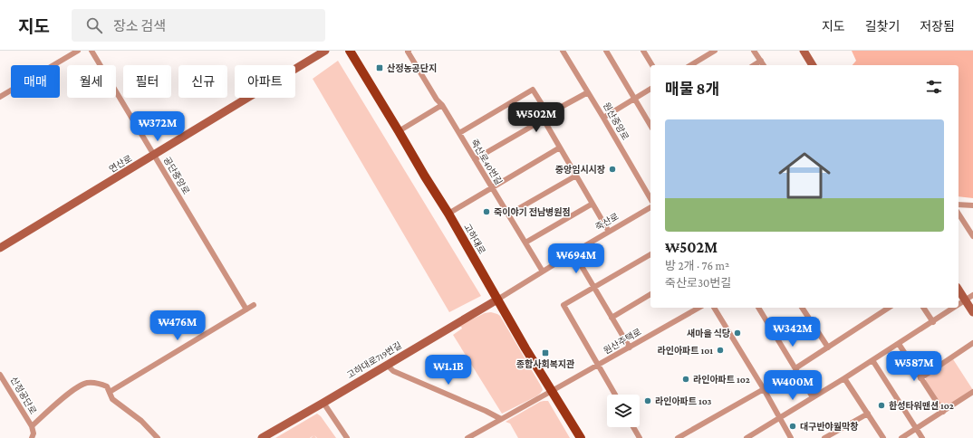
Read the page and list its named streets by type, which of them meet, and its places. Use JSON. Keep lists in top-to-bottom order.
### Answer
{
  "streets": {
    "main road": ["고하대로"],
    "street": [
      "원산중앙로",
      "죽산로40번길",
      "연산로",
      "공단중앙로",
      "죽산로",
      "원산주택로",
      "고하대로719번길",
      "산정공단로"
    ]
  },
  "crossings": [
    ["죽산로40번길", "죽산로"],
    ["연산로", "공단중앙로"],
    ["죽산로", "고하대로"],
    ["죽산로", "고하대로719번길"],
    ["고하대로", "원산주택로"],
    ["고하대로", "고하대로719번길"]
  ],
  "places": {
    "transit": ["산정농공단지", "종합사회복지관"],
    "other": [
      "중앙임시시장",
      "죽이야기 전남병원점",
      "새마을 식당",
      "라인아파트 101",
      "라인아파트 102",
      "라인아파트 103",
      "한성타워맨션 102",
      "대구반야월막창"
    ]
  },
  "page": {
    "header": "지도",
    "search": "장소 검색",
    "nav": ["지도", "길찾기", "저장됨"],
    "chip": [
      "매매",
      "월세",
      "필터",
      "신규",
      "아파트"
    ],
    "heading": "매물 8개",
    "price": [
      "₩502M",
      "₩372M",
      "₩694M",
      "₩476M",
      "₩342M",
      "₩587M",
      "₩1.1B",
      "₩400M"
    ],
    "list": [
      {
        "name": "₩502M",
        "note": "방 2개 · 76 m² · 죽산로30번길"
      }
    ]
  }
}
